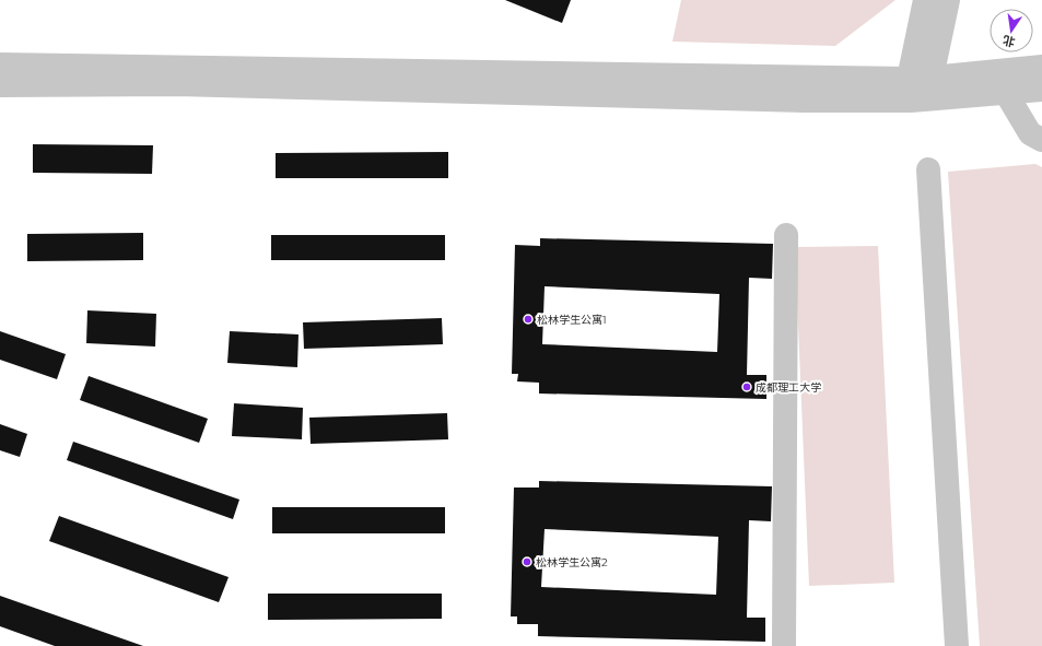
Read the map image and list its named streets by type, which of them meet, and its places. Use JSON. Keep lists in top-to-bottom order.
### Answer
{
  "places": ["松林学生公寓1", "成都理工大学", "松林学生公寓2"],
  "north": "bottom"
}
